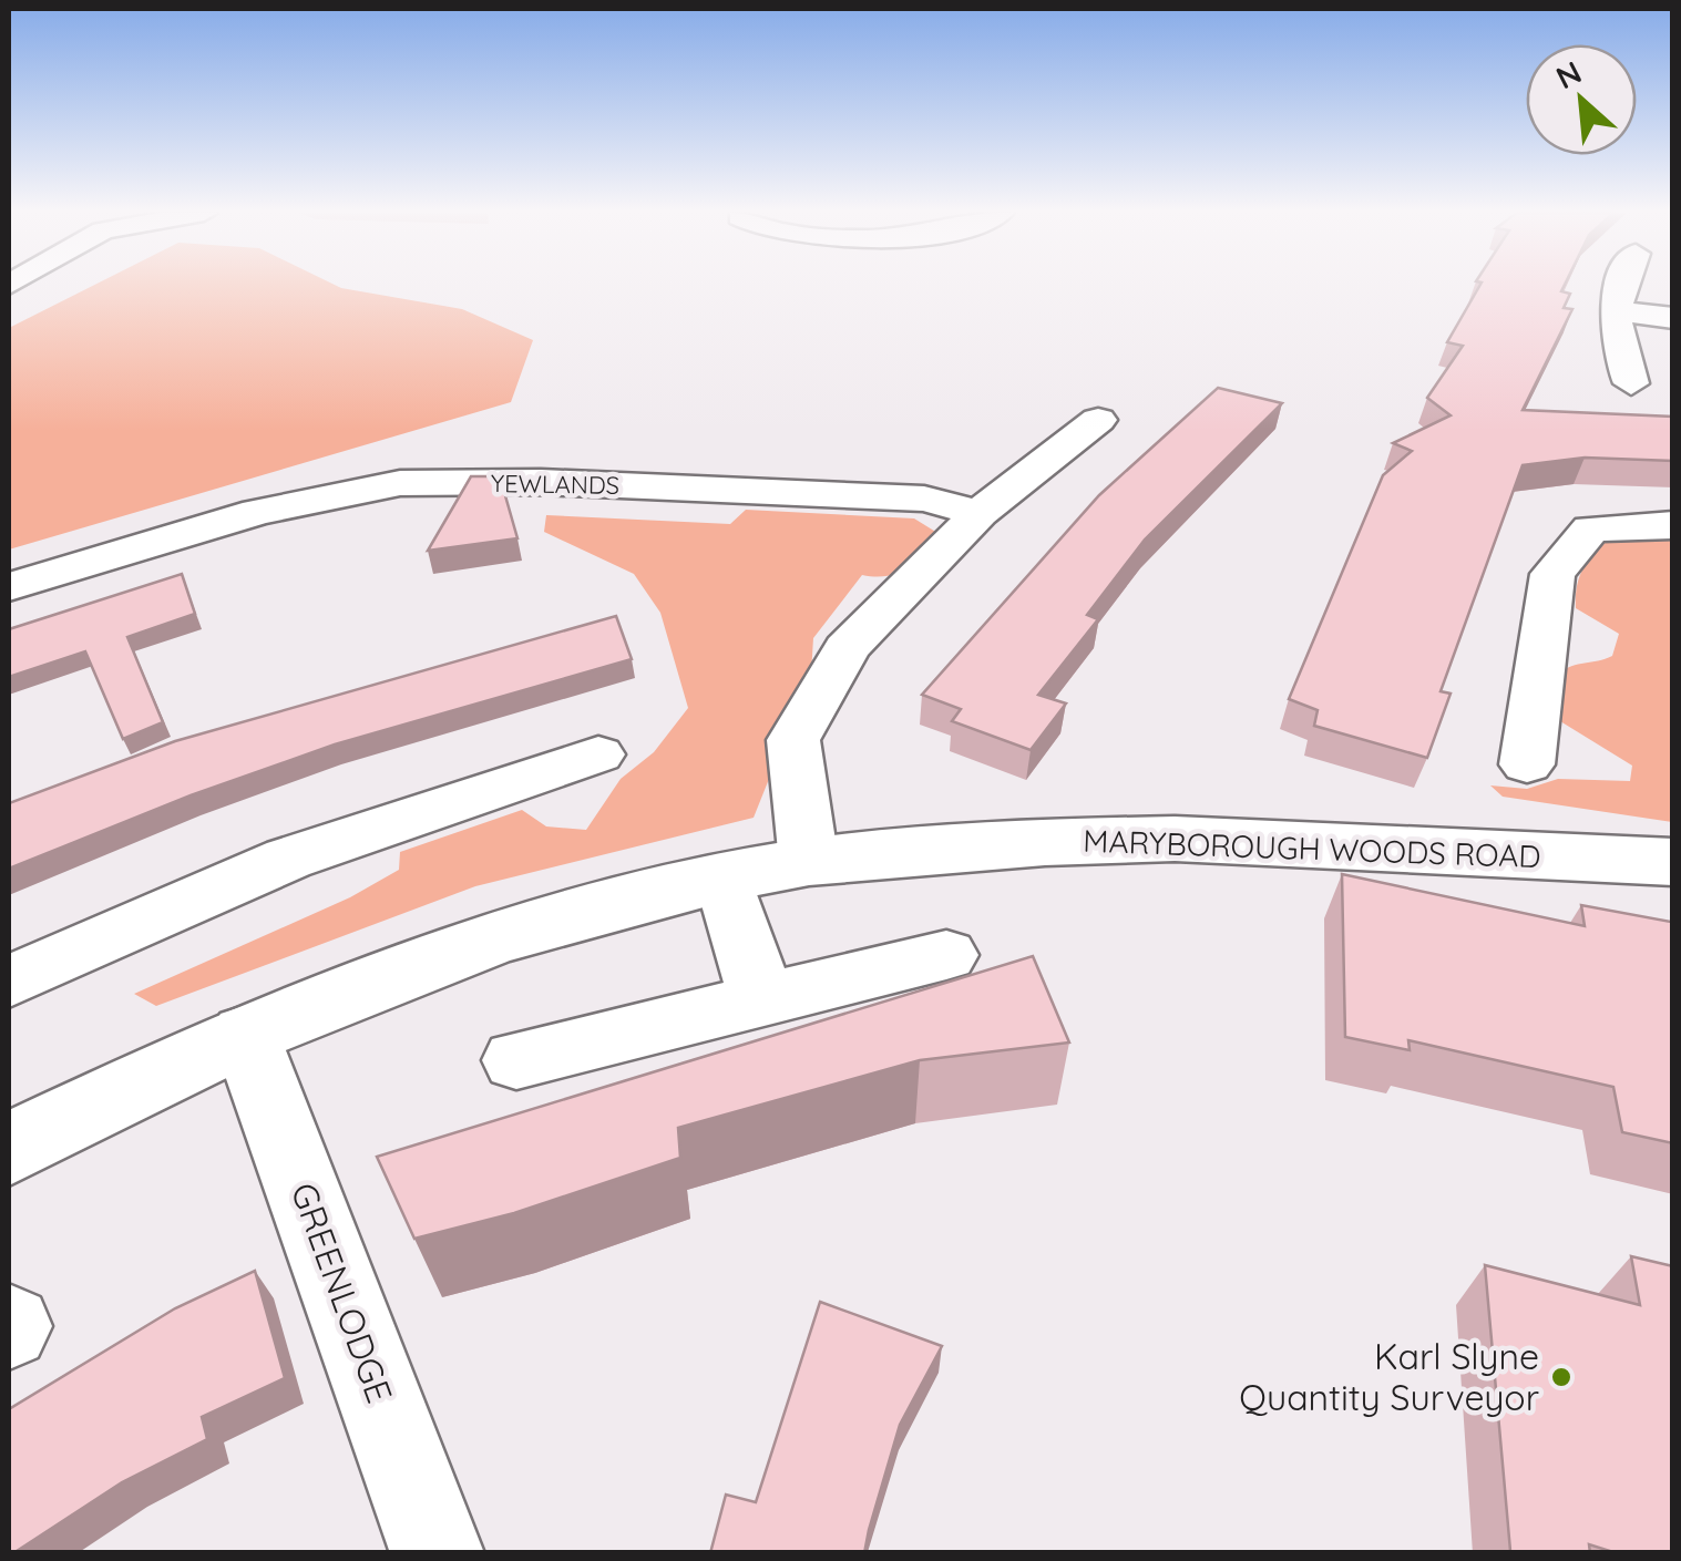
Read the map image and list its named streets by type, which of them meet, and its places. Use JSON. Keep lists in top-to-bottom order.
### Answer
{
  "streets": {
    "street": ["YEWLANDS", "MARYBOROUGH WOODS ROAD", "GREENLODGE"]
  },
  "crossings": [
    ["MARYBOROUGH WOODS ROAD", "GREENLODGE"]
  ],
  "places": ["Karl Slyne Quantity Surveyor"],
  "north": "top left"
}
